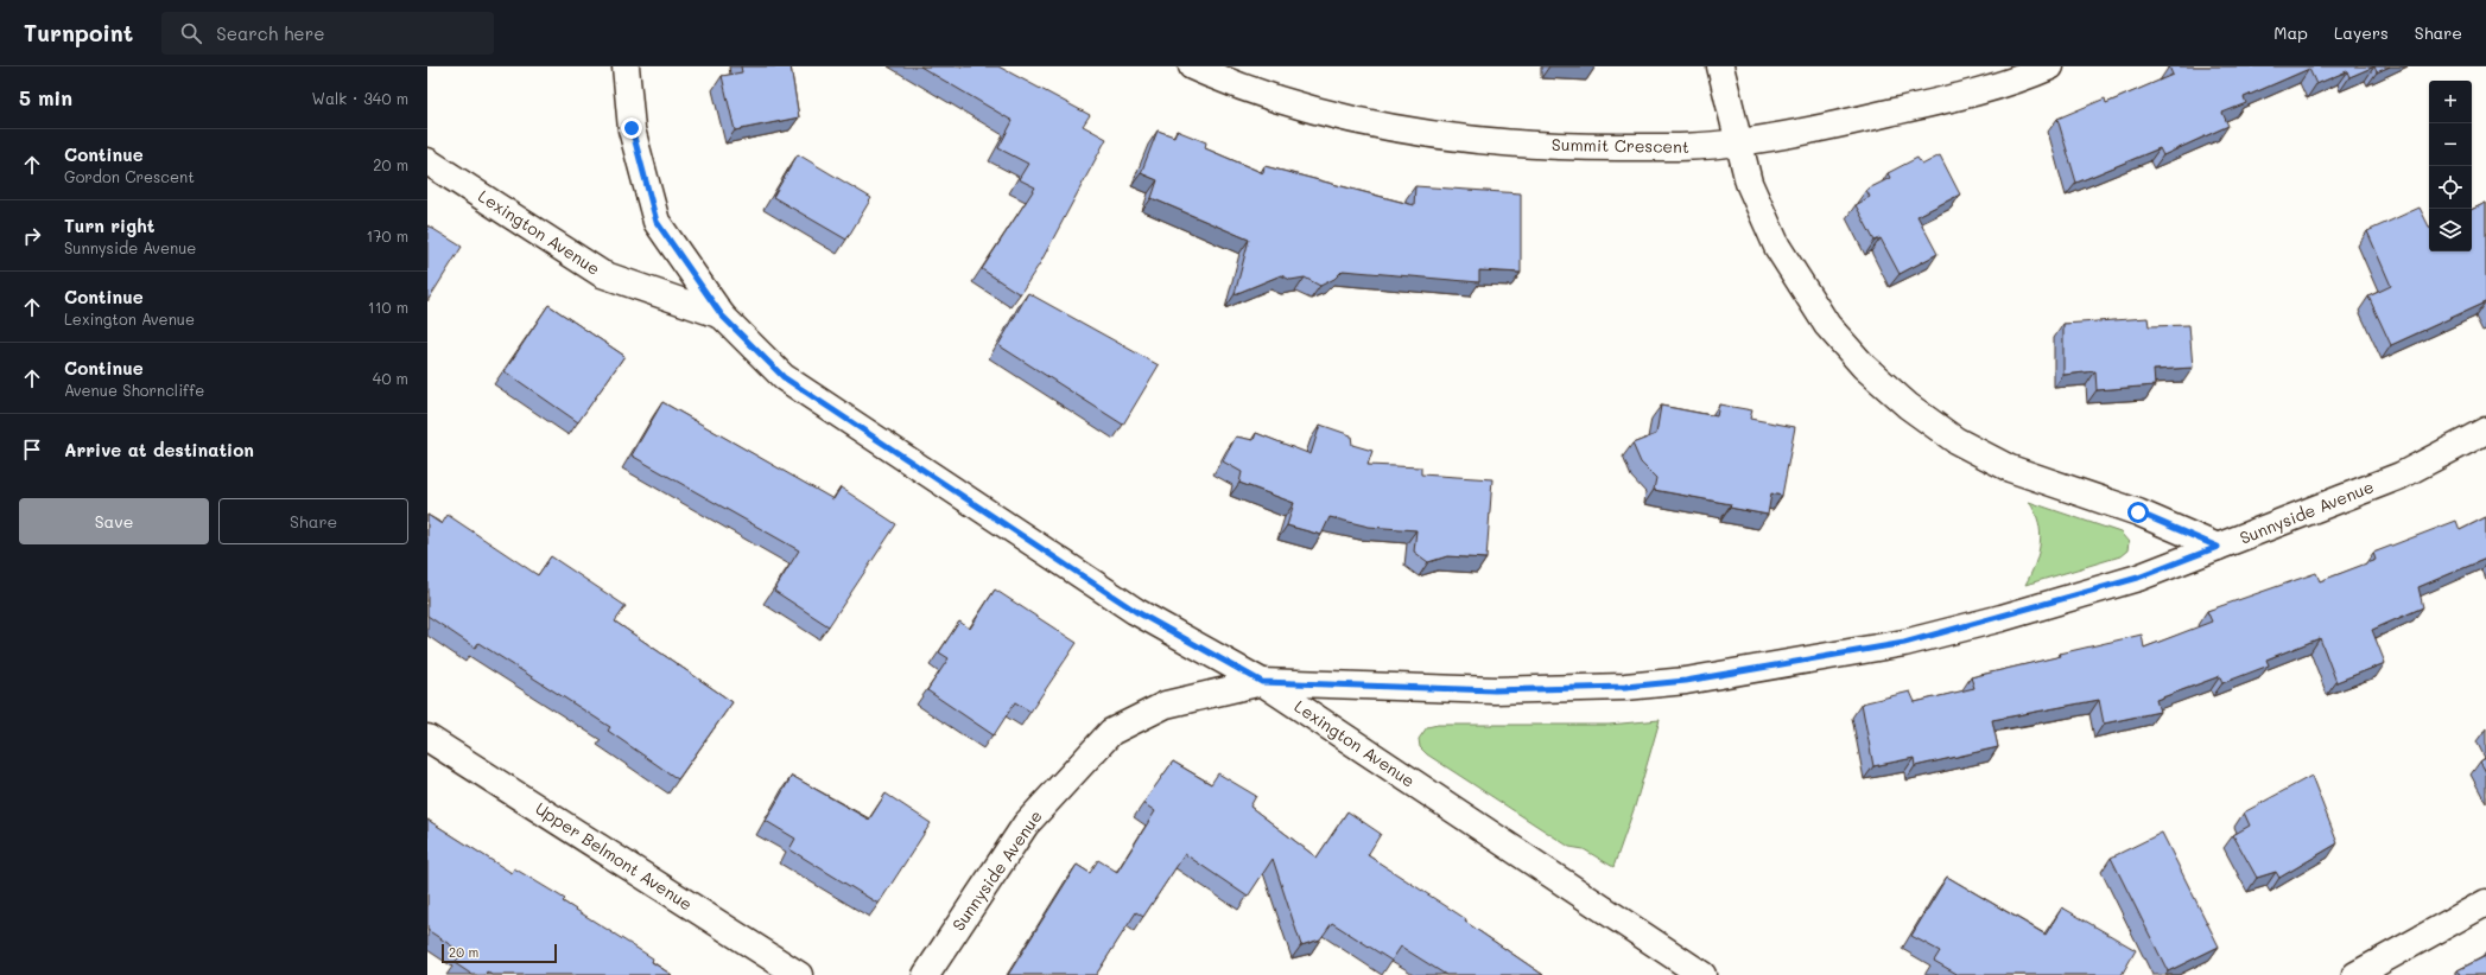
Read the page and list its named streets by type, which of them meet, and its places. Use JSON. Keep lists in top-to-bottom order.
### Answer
{
  "streets": {
    "street": [
      "Summit Crescent",
      "Lexington Avenue",
      "Sunnyside Avenue",
      "Upper Belmont Avenue"
    ]
  },
  "crossings": [
    ["Lexington Avenue", "Sunnyside Avenue"]
  ],
  "scale_bar": "20 m",
  "page": {
    "header": "Turnpoint",
    "search": "Search here",
    "nav": ["Map", "Layers", "Share"],
    "heading": ["5 min", "Walk · 340 m"],
    "map_buttons": ["+", "−"],
    "list": [
      ["Continue", "Gordon Crescent", "20 m"],
      ["Turn right", "Sunnyside Avenue", "170 m"],
      ["Continue", "Lexington Avenue", "110 m"],
      ["Continue", "Avenue Shorncliffe", "40 m"],
      "Arrive at destination"
    ],
    "buttons": ["Save", "Share"],
    "scale": "20 m"
  }
}
